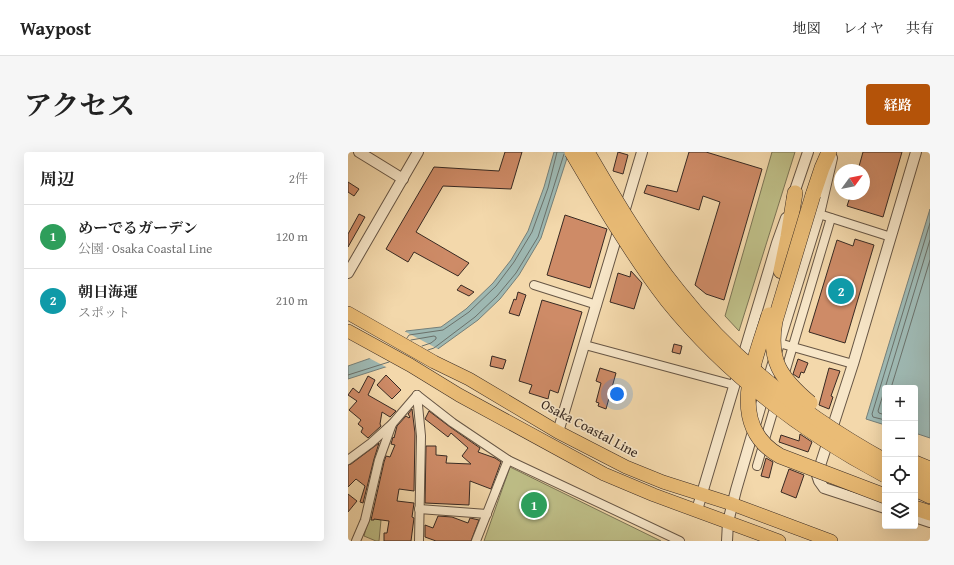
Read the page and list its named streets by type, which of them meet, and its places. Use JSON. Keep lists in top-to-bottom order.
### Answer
{
  "streets": {
    "main road": ["Osaka Coastal Line"]
  },
  "north": "top right",
  "page": {
    "header": "Waypost",
    "nav": ["地図", "レイヤ", "共有"],
    "title": "アクセス",
    "buttons": "経路",
    "heading": ["周辺", "2件"],
    "list": [
      {
        "mark": "1",
        "name": "めーでるガーデン",
        "note": "公園 · Osaka Coastal Line",
        "value": "120 m"
      },
      {
        "mark": "2",
        "name": "朝日海運",
        "note": "スポット",
        "value": "210 m"
      }
    ],
    "pins": ["2", "1"],
    "map_buttons": ["+", "−"]
  }
}
